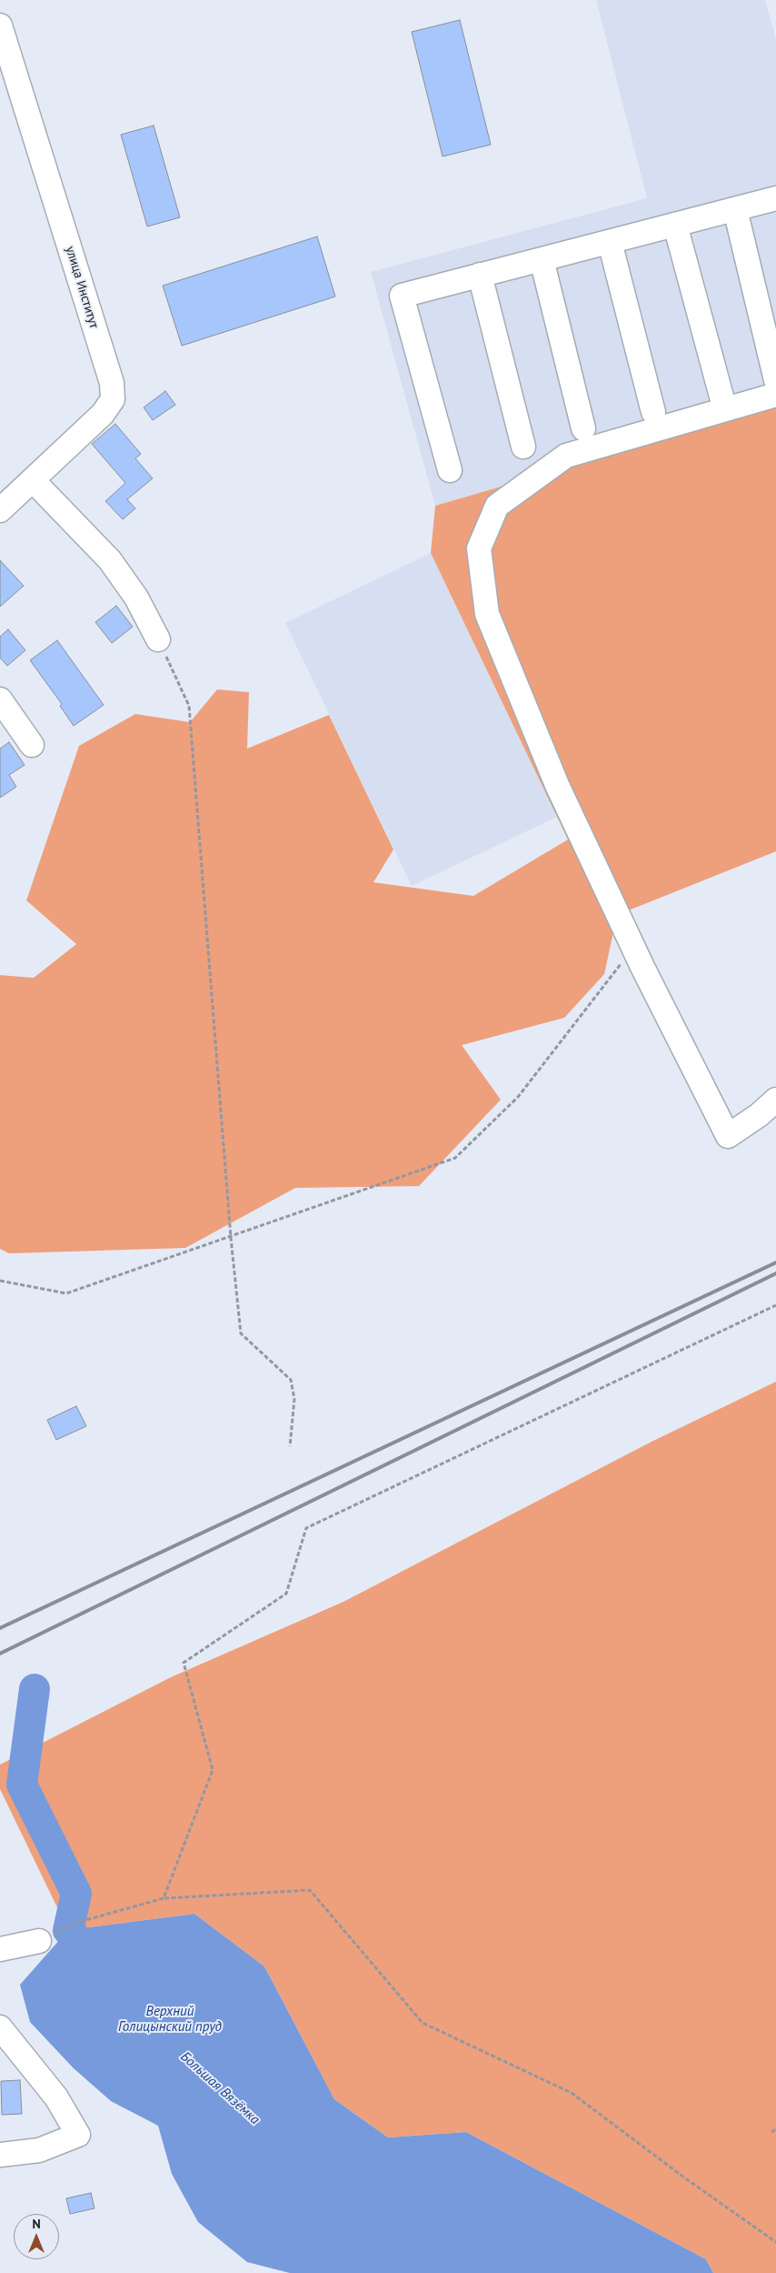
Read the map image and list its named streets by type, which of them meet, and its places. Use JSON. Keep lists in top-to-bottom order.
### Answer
{
  "streets": {
    "street": ["улица Институт"]
  },
  "water": ["Верхний Голицынский пруд", "Большая Вязёмка"],
  "north": "top"
}
